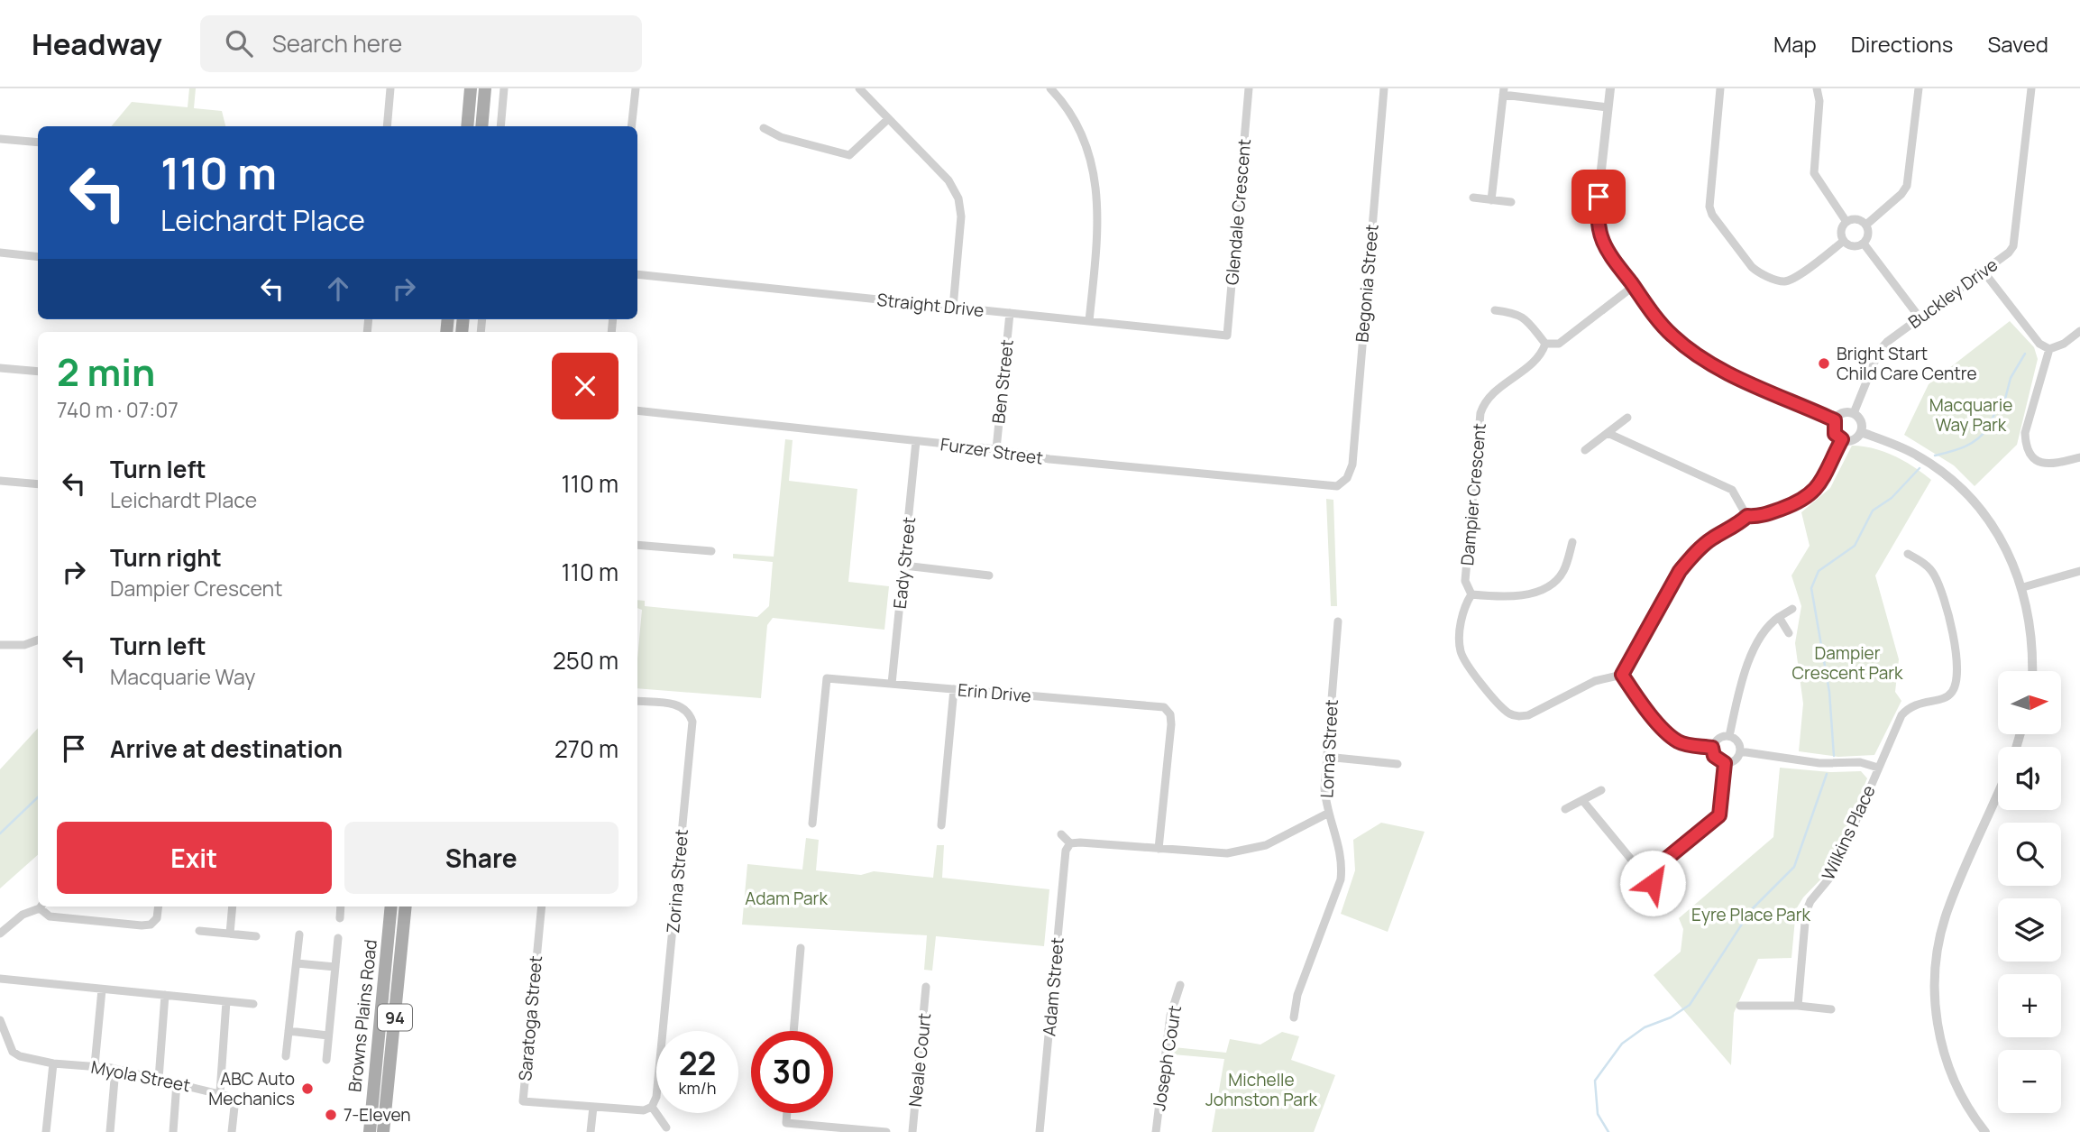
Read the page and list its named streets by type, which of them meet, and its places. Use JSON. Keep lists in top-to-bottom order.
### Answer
{
  "streets": {
    "main road": ["Browns Plains Road", "94"],
    "street": [
      "Glendale Crescent",
      "Begonia Street",
      "Buckley Drive",
      "Straight Drive",
      "Ben Street",
      "Furzer Street",
      "Dampier Crescent",
      "Eady Street",
      "Erin Drive",
      "Lorna Street",
      "Wilkins Place",
      "Zorina Street",
      "Adam Street",
      "Saratoga Street",
      "Joseph Court",
      "Neale Court",
      "Myola Street"
    ]
  },
  "crossings": [
    ["Glendale Crescent", "Straight Drive"],
    ["Begonia Street", "Furzer Street"],
    ["Straight Drive", "Ben Street"],
    ["Ben Street", "Furzer Street"],
    ["Furzer Street", "Eady Street"],
    ["Eady Street", "Erin Drive"]
  ],
  "parks": [
    "Macquarie Way Park",
    "Dampier Crescent Park",
    "Adam Park",
    "Eyre Place Park",
    "Michelle Johnston Park"
  ],
  "places": ["Bright Start Child Care Centre", "ABC Auto Mechanics", "7-Eleven"],
  "north": "right",
  "page": {
    "header": "Headway",
    "search": "Search here",
    "nav": ["Map", "Directions", "Saved"],
    "turn": ["110 m", "Leichardt Place"],
    "heading": ["2 min", "740 m · 07:07"],
    "list": [
      {
        "name": "Turn left",
        "note": "Leichardt Place",
        "value": "110 m"
      },
      {
        "name": "Turn right",
        "note": "Dampier Crescent",
        "value": "110 m"
      },
      {
        "name": "Turn left",
        "note": "Macquarie Way",
        "value": "250 m"
      },
      {
        "name": "Arrive at destination",
        "value": "270 m"
      }
    ],
    "map_buttons": ["+", "−"],
    "buttons": ["Exit", "Share"],
    "speed": "22 km/h",
    "limit": "30"
  }
}
